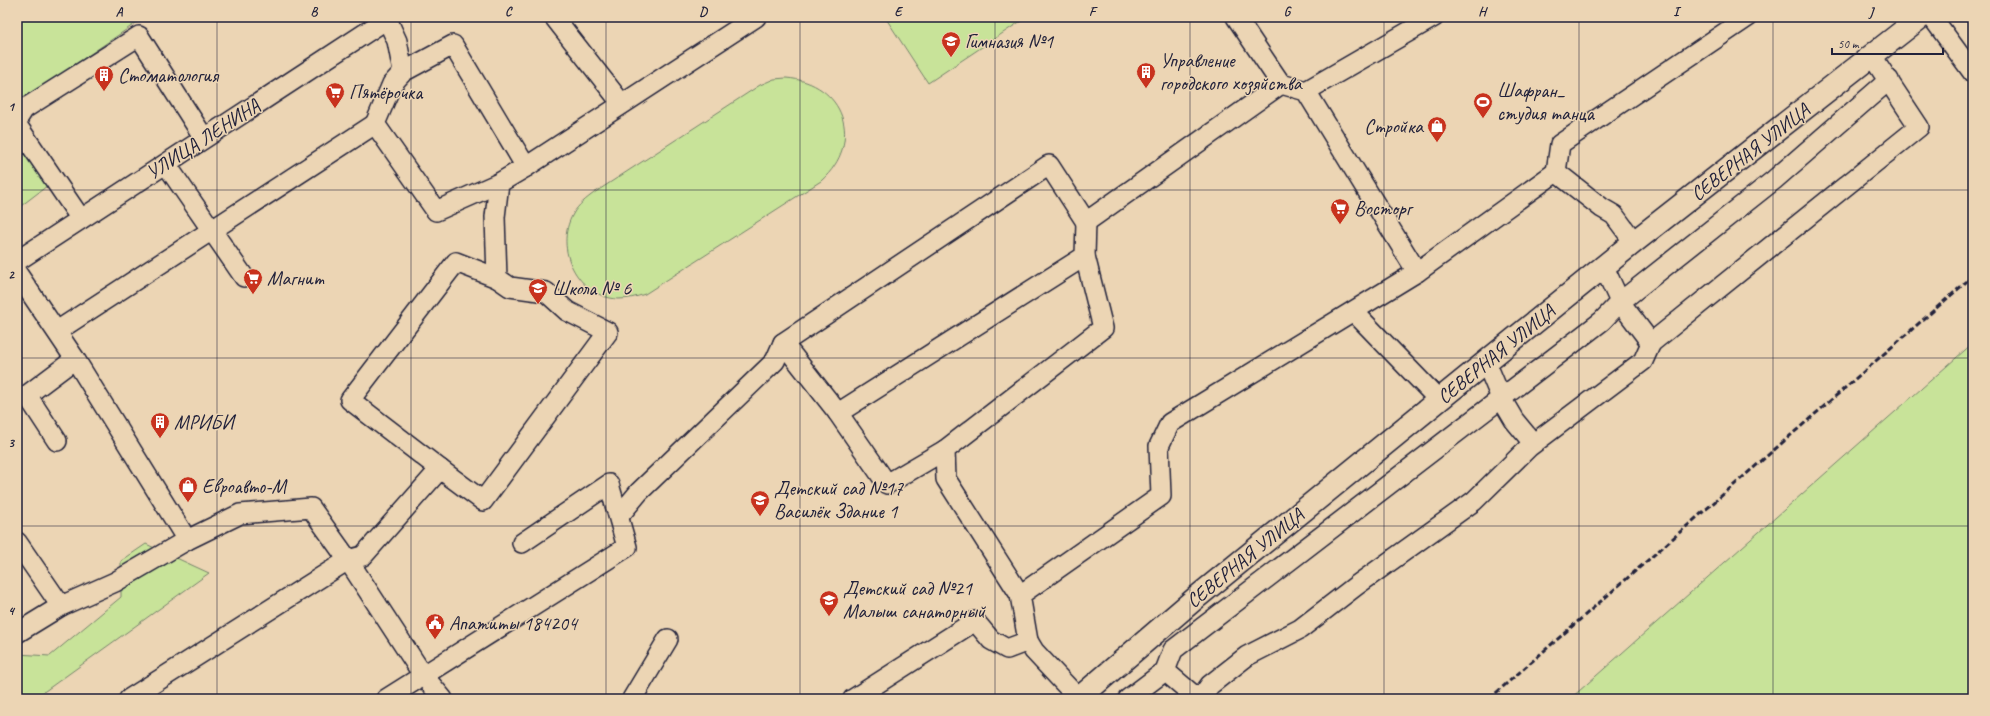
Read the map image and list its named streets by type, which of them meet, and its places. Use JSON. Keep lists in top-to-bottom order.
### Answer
{
  "streets": {
    "main road": ["СЕВЕРНАЯ УЛИЦА"],
    "street": ["УЛИЦА ЛЕНИНА"]
  },
  "places": {
    "school or university": [
      "Гимназия №1",
      "Школа № 6",
      "Детский сад №17 Василёк Здание 1",
      "Детский сад №21 Малыш санаторный"
    ],
    "building": ["Управление городского хозяйства", "Стоматология", "МРИБИ"],
    "supermarket": ["Пятёрочка", "Восторг", "Магнит"],
    "sports": ["Шафран_ студия танца"],
    "shop": ["Стройка", "Евроавто-М"],
    "public building": ["Апатиты 184204"]
  },
  "scale_bar": "50 m",
  "grid": {
    "columns": [
      "A",
      "B",
      "C",
      "D",
      "E",
      "F",
      "G",
      "H",
      "I",
      "J"
    ],
    "rows": [
      "1",
      "2",
      "3",
      "4"
    ]
  }
}
